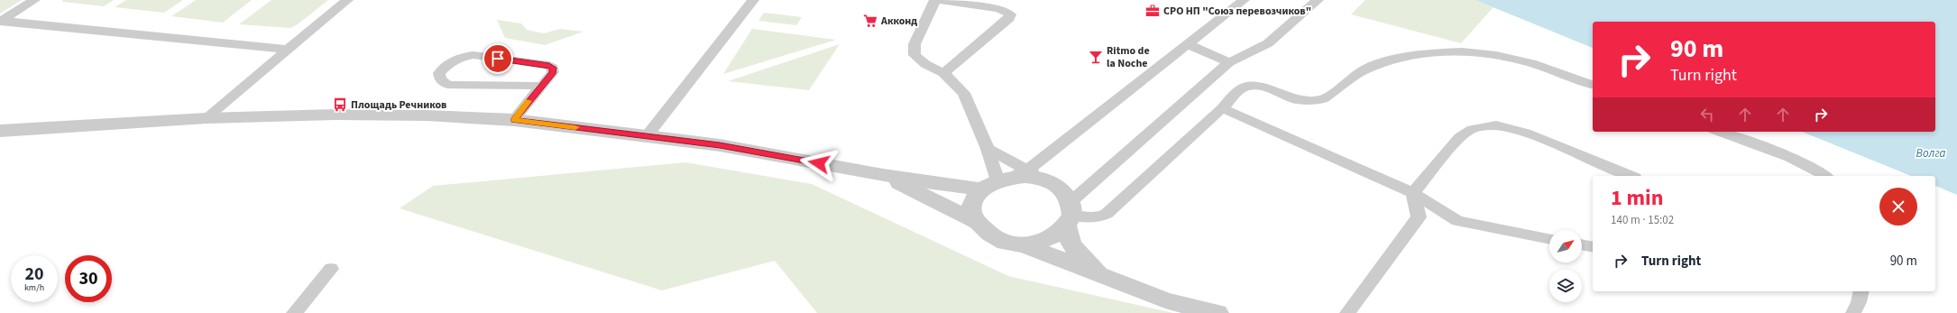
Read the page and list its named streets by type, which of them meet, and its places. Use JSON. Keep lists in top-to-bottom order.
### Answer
{
  "water": ["Волга"],
  "places": {
    "office": ["СРО НП \"Союз перевозчиков\""],
    "supermarket": ["Акконд"],
    "bar": ["Ritmo de la Noche"],
    "bus stop": ["Площадь Речников"]
  },
  "north": "top right",
  "page": {
    "turn": ["90 m", "Turn right"],
    "heading": ["1 min", "140 m · 15:02"],
    "list": [
      {
        "name": "Turn right",
        "value": "90 m"
      }
    ],
    "speed": "20 km/h",
    "limit": "30"
  }
}
